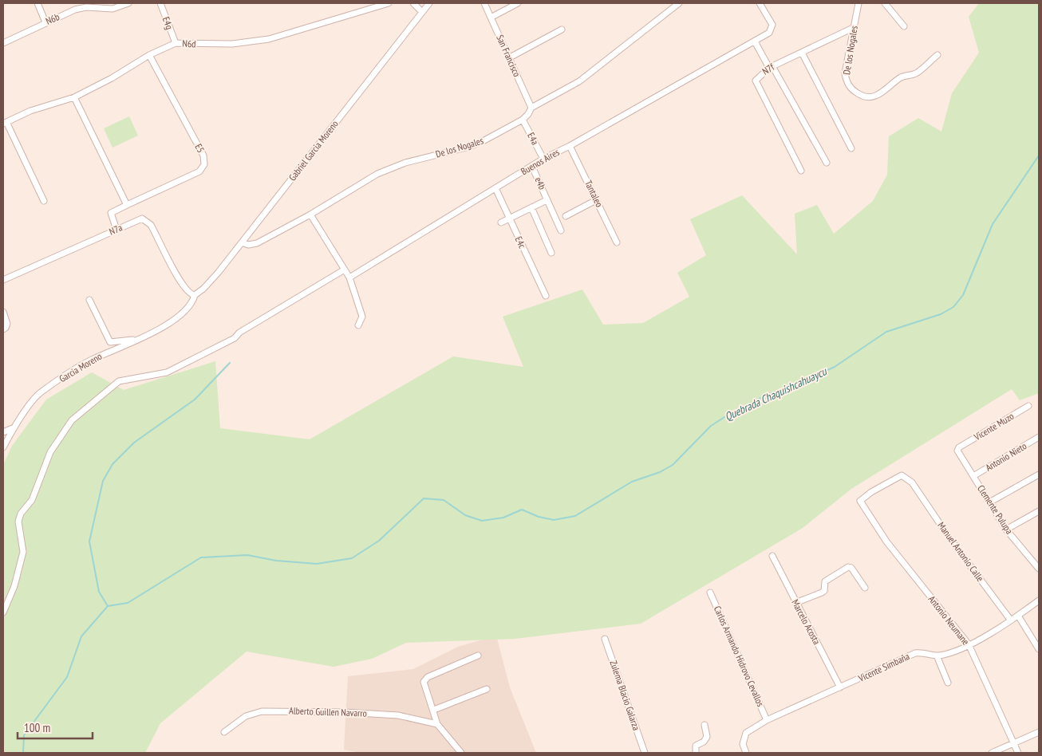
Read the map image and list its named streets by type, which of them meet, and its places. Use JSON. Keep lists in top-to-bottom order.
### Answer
{
  "streets": {
    "street": [
      "N6b",
      "E4g",
      "N6d",
      "De los Nogales",
      "San Francisco",
      "N7f",
      "E4a",
      "E5",
      "Gabriel Garcia Moreno",
      "Buenos Aires",
      "e4b",
      "Tantaleo",
      "N7a",
      "E4c",
      "Garcia Moreno",
      "Vicente Muzo",
      "Antonio Nieto",
      "Clemente Pulupa",
      "Manuel Antonio Calle",
      "Antonio Neumane",
      "Marcelo Acosta",
      "Carlos Armando Hidrovo Cevallos",
      "Vicente Simbaña",
      "Zulema Blacio Galarza",
      "Alberto Guillen Navarro"
    ]
  },
  "crossings": [
    ["E4g", "N6d"],
    ["N6d", "E5"],
    ["De los Nogales", "San Francisco"],
    ["De los Nogales", "N7f"],
    ["De los Nogales", "E4a"],
    ["De los Nogales", "Gabriel Garcia Moreno"],
    ["E4a", "Buenos Aires"],
    ["E5", "N7a"],
    ["Gabriel Garcia Moreno", "N7a"],
    ["Gabriel Garcia Moreno", "Garcia Moreno"],
    ["Buenos Aires", "e4b"],
    ["Buenos Aires", "Tantaleo"],
    ["Buenos Aires", "E4c"],
    ["N7a", "Garcia Moreno"],
    ["Vicente Muzo", "Clemente Pulupa"],
    ["Antonio Nieto", "Clemente Pulupa"],
    ["Manuel Antonio Calle", "Antonio Neumane"],
    ["Manuel Antonio Calle", "Vicente Simbaña"],
    ["Antonio Neumane", "Vicente Simbaña"],
    ["Marcelo Acosta", "Vicente Simbaña"],
    ["Carlos Armando Hidrovo Cevallos", "Vicente Simbaña"]
  ],
  "water": ["Quebrada Chaquishcahuaycu"],
  "scale_bar": "100 m"
}
